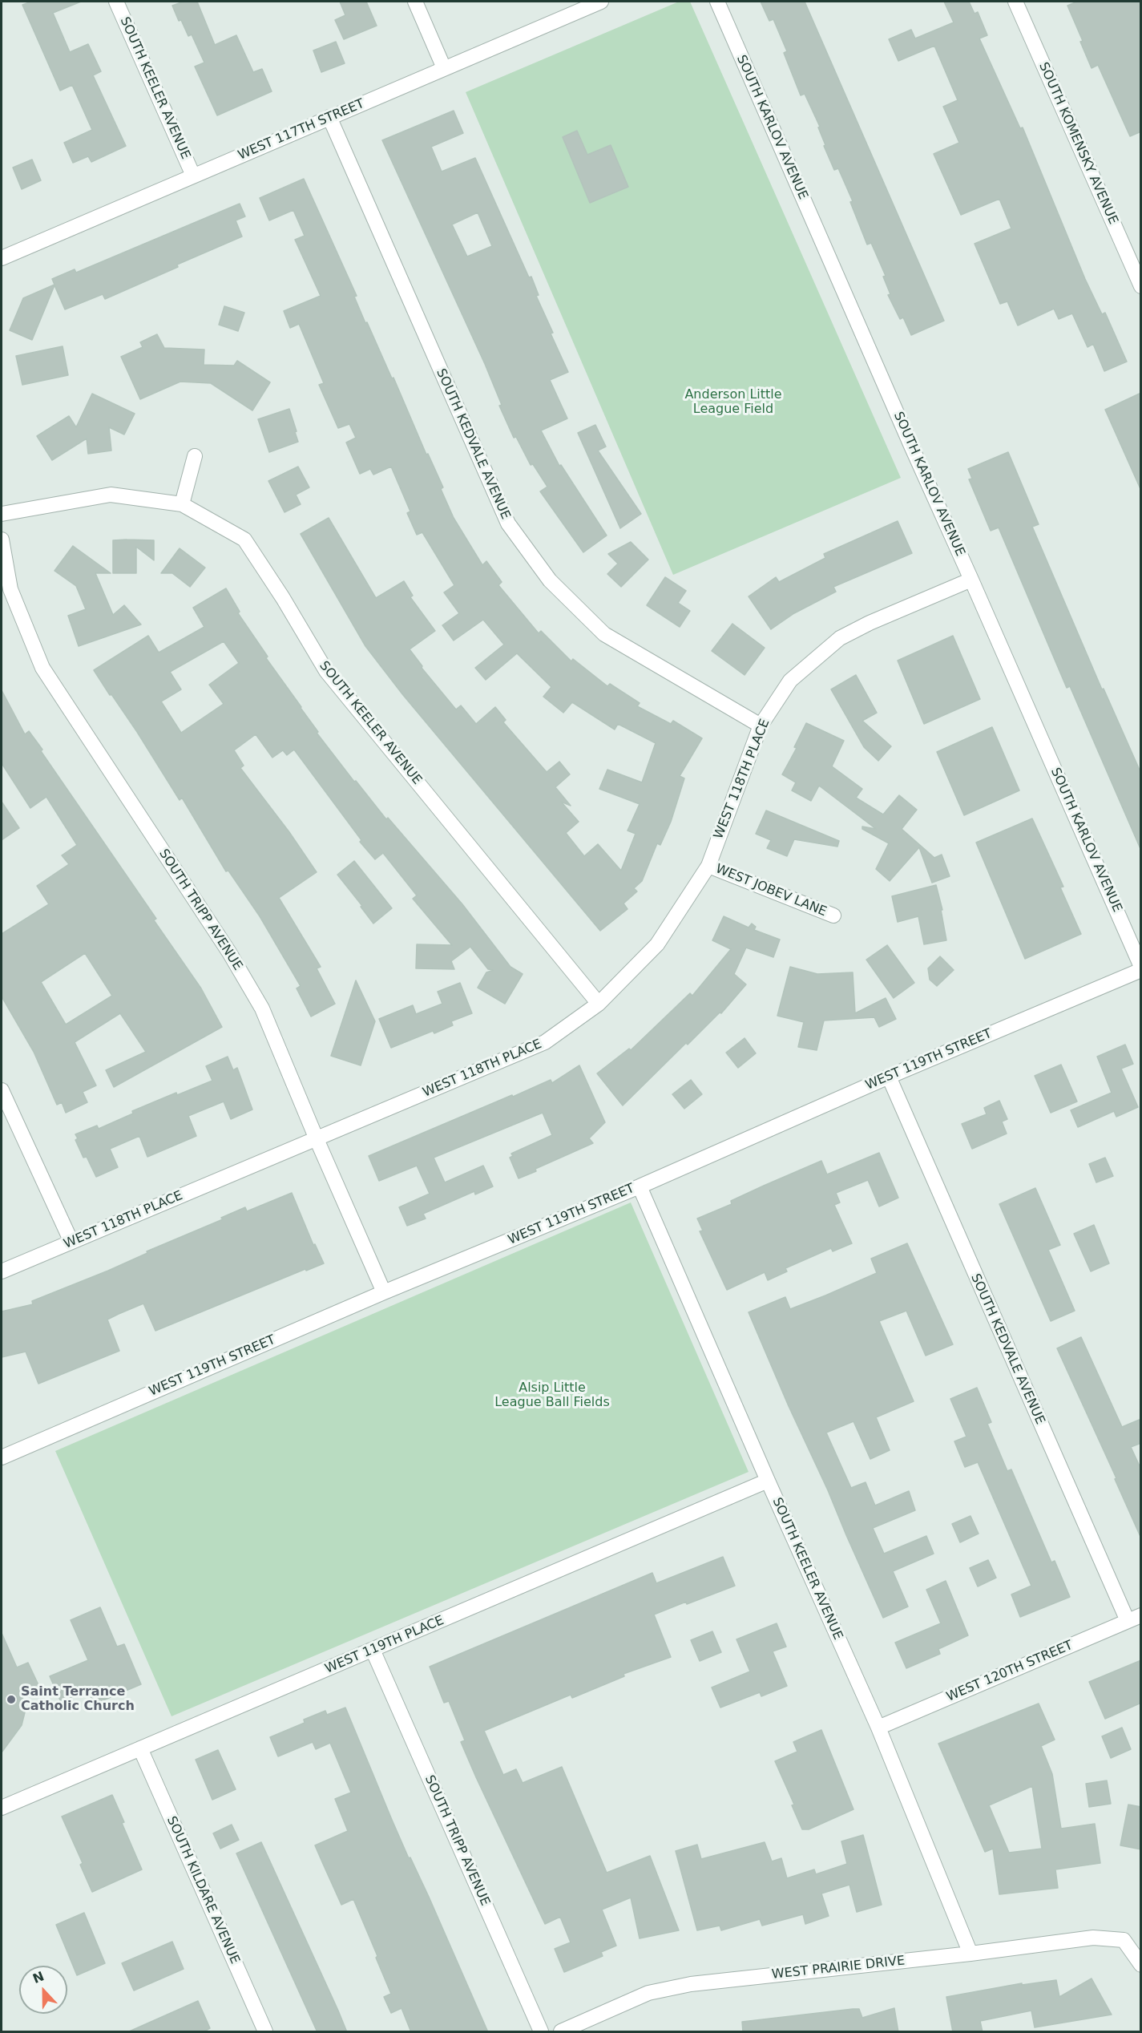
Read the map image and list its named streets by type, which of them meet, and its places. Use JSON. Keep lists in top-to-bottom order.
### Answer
{
  "streets": {
    "street": [
      "SOUTH KEELER AVENUE",
      "SOUTH KARLOV AVENUE",
      "WEST 117TH STREET",
      "SOUTH KOMENSKY AVENUE",
      "SOUTH KEDVALE AVENUE",
      "WEST 118TH PLACE",
      "WEST JOBEV LANE",
      "SOUTH TRIPP AVENUE",
      "WEST 119TH STREET",
      "WEST 119TH PLACE",
      "WEST 120TH STREET",
      "SOUTH KILDARE AVENUE",
      "WEST PRAIRIE DRIVE"
    ]
  },
  "crossings": [
    ["SOUTH KEELER AVENUE", "WEST 117TH STREET"],
    ["SOUTH KEELER AVENUE", "WEST 118TH PLACE"],
    ["SOUTH KEELER AVENUE", "WEST 119TH STREET"],
    ["SOUTH KEELER AVENUE", "WEST 119TH PLACE"],
    ["SOUTH KEELER AVENUE", "WEST 120TH STREET"],
    ["SOUTH KEELER AVENUE", "WEST PRAIRIE DRIVE"],
    ["SOUTH KARLOV AVENUE", "WEST 118TH PLACE"],
    ["SOUTH KARLOV AVENUE", "WEST 119TH STREET"],
    ["WEST 117TH STREET", "SOUTH KEDVALE AVENUE"],
    ["SOUTH KEDVALE AVENUE", "WEST 118TH PLACE"],
    ["SOUTH KEDVALE AVENUE", "WEST 119TH STREET"],
    ["SOUTH KEDVALE AVENUE", "WEST 120TH STREET"],
    ["WEST 118TH PLACE", "WEST JOBEV LANE"],
    ["WEST 118TH PLACE", "SOUTH TRIPP AVENUE"],
    ["SOUTH TRIPP AVENUE", "WEST 119TH STREET"],
    ["SOUTH TRIPP AVENUE", "WEST 119TH PLACE"],
    ["WEST 119TH PLACE", "SOUTH KILDARE AVENUE"]
  ],
  "parks": ["Anderson Little League Field", "Alsip Little League Ball Fields"],
  "places": ["Saint Terrance Catholic Church"],
  "north": "top"
}
